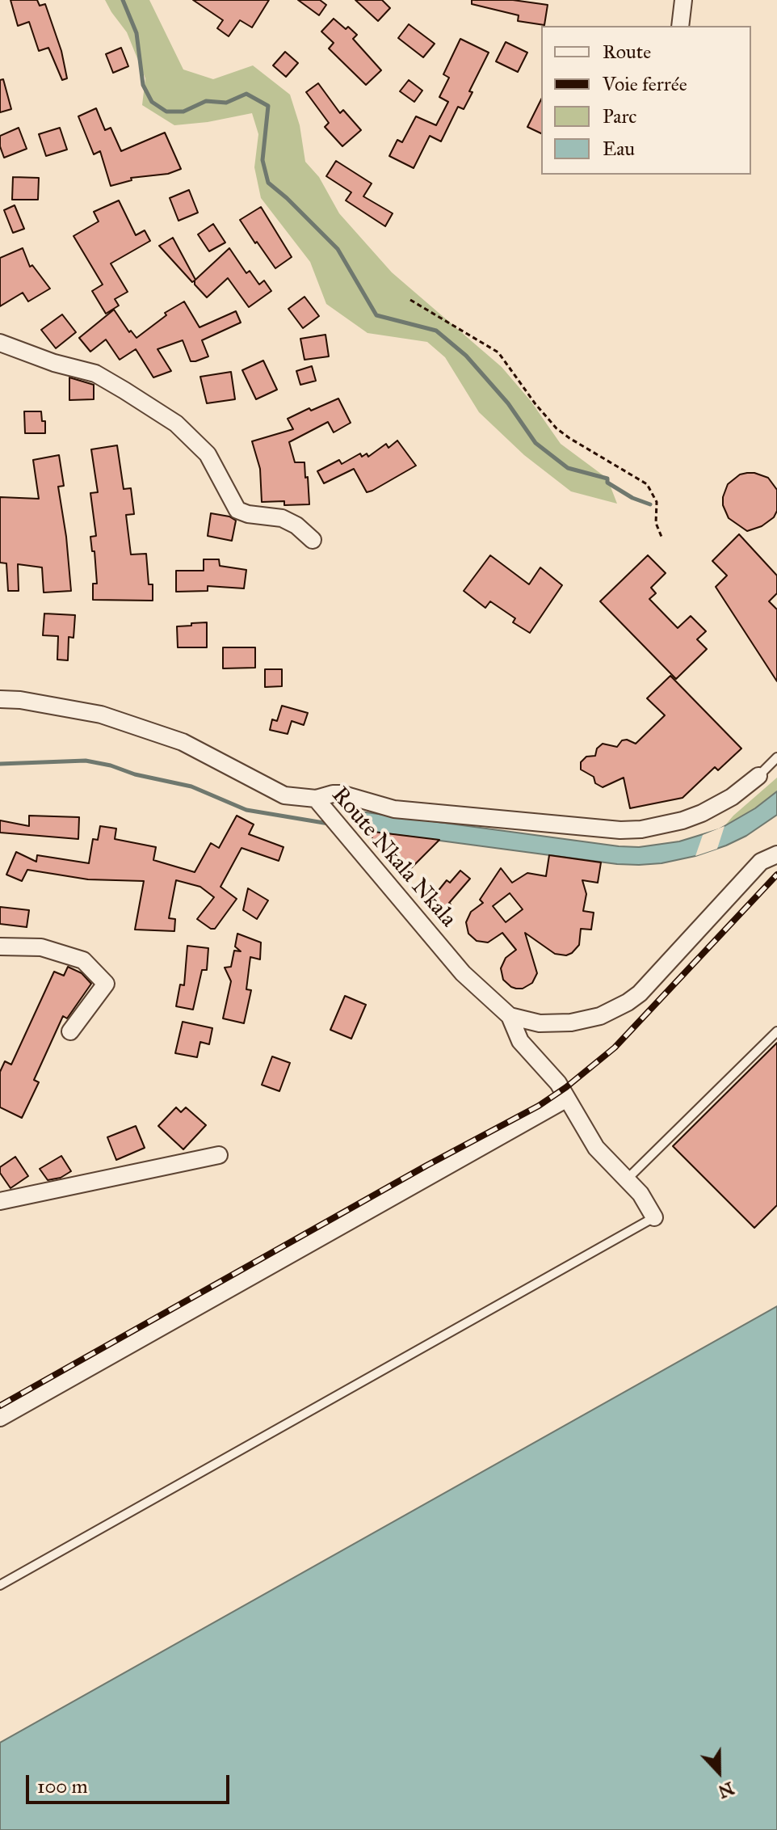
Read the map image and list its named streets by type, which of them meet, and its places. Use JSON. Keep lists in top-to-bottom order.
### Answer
{
  "streets": {
    "street": ["Route Nkala Nkala"]
  },
  "legend": [
    "Route",
    "Voie ferrée",
    "Parc",
    "Eau"
  ],
  "scale_bar": "100 m",
  "north": "bottom"
}
